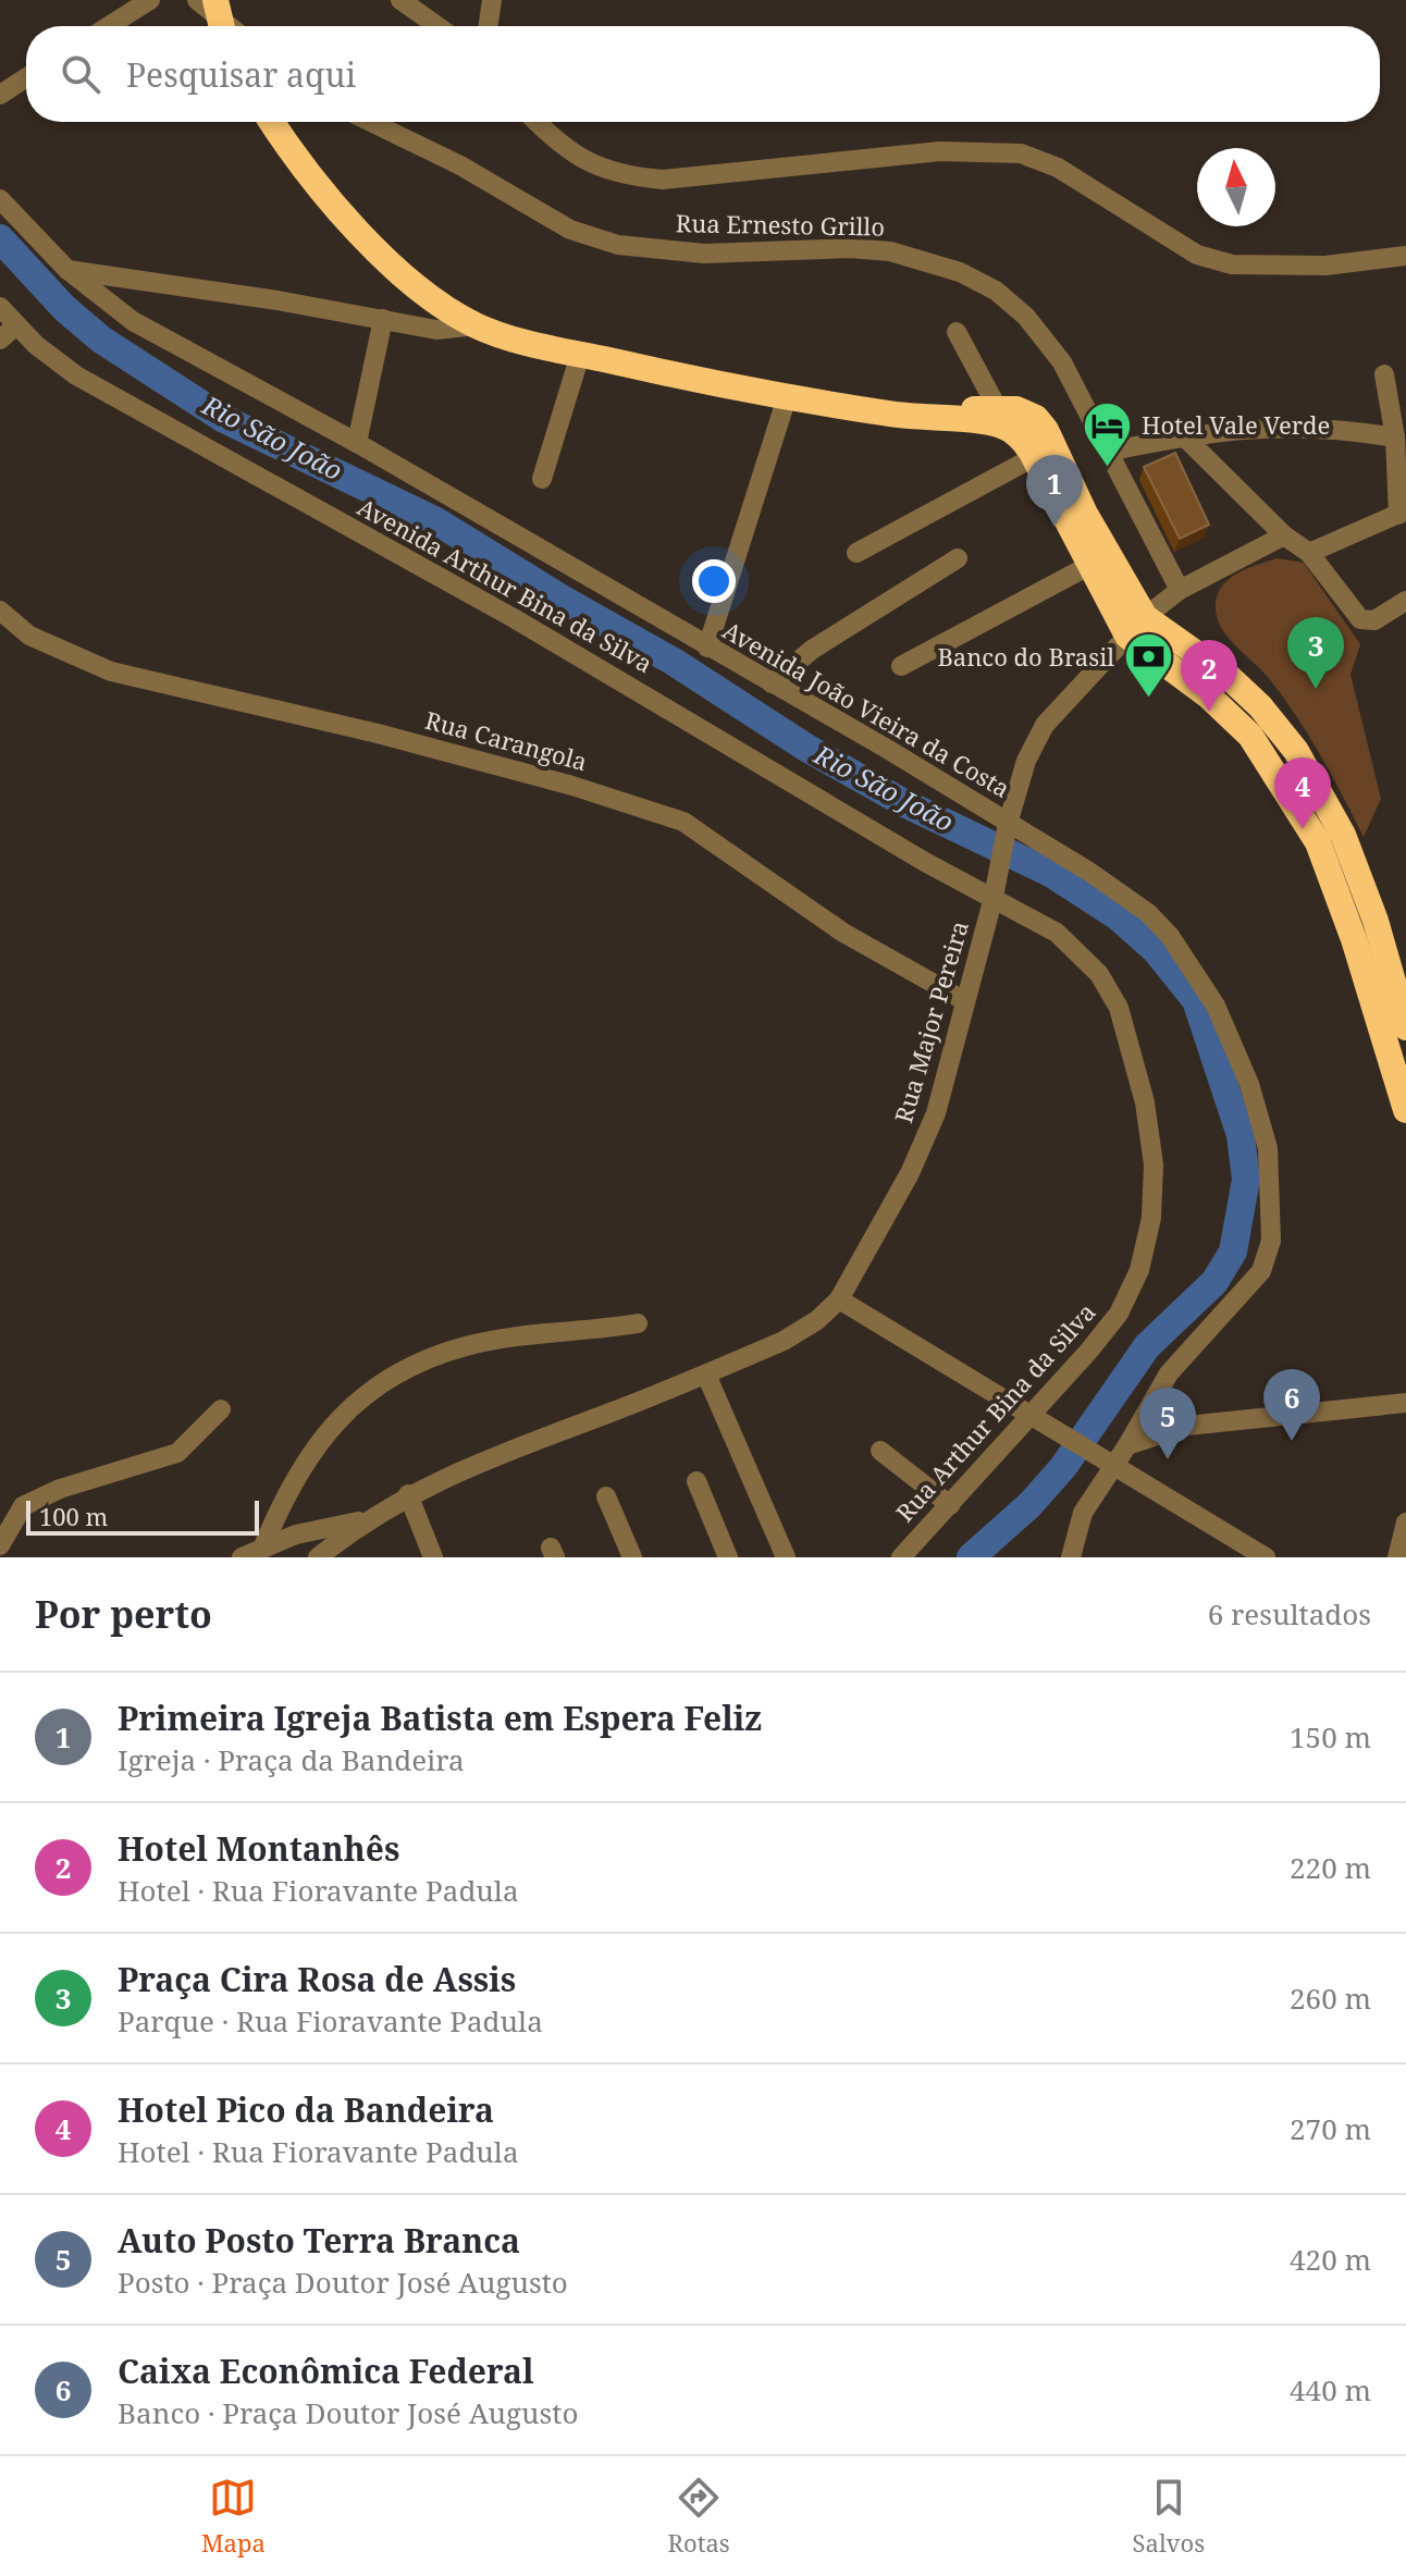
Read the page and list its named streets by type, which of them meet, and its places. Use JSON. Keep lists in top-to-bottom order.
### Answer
{
  "streets": {
    "street": [
      "Rua Ernesto Grillo",
      "Avenida Arthur Bina da Silva",
      "Avenida João Vieira da Costa",
      "Rua Carangola",
      "Rua Major Pereira",
      "Rua Arthur Bina da Silva"
    ]
  },
  "crossings": [
    ["Avenida Arthur Bina da Silva", "Rua Major Pereira"],
    ["Avenida Arthur Bina da Silva", "Rua Arthur Bina da Silva"],
    ["Avenida João Vieira da Costa", "Rua Major Pereira"],
    ["Rua Carangola", "Rua Major Pereira"],
    ["Rua Major Pereira", "Rua Arthur Bina da Silva"]
  ],
  "water": ["Rio São João"],
  "places": {
    "hotel": ["Hotel Vale Verde"],
    "bank": ["Banco do Brasil"]
  },
  "scale_bar": "100 m",
  "north": "top",
  "page": {
    "search": "Pesquisar aqui",
    "pins": [
      "1",
      "3",
      "2",
      "4",
      "6",
      "5"
    ],
    "scale": "100 m",
    "heading": ["Por perto", "6 resultados"],
    "list": [
      {
        "mark": "1",
        "name": "Primeira Igreja Batista em Espera Feliz",
        "note": "Igreja · Praça da Bandeira",
        "value": "150 m"
      },
      {
        "mark": "2",
        "name": "Hotel Montanhês",
        "note": "Hotel · Rua Fioravante Padula",
        "value": "220 m"
      },
      {
        "mark": "3",
        "name": "Praça Cira Rosa de Assis",
        "note": "Parque · Rua Fioravante Padula",
        "value": "260 m"
      },
      {
        "mark": "4",
        "name": "Hotel Pico da Bandeira",
        "note": "Hotel · Rua Fioravante Padula",
        "value": "270 m"
      },
      {
        "mark": "5",
        "name": "Auto Posto Terra Branca",
        "note": "Posto · Praça Doutor José Augusto",
        "value": "420 m"
      },
      {
        "mark": "6",
        "name": "Caixa Econômica Federal",
        "note": "Banco · Praça Doutor José Augusto",
        "value": "440 m"
      }
    ],
    "nav": ["Mapa", "Rotas", "Salvos"]
  }
}
